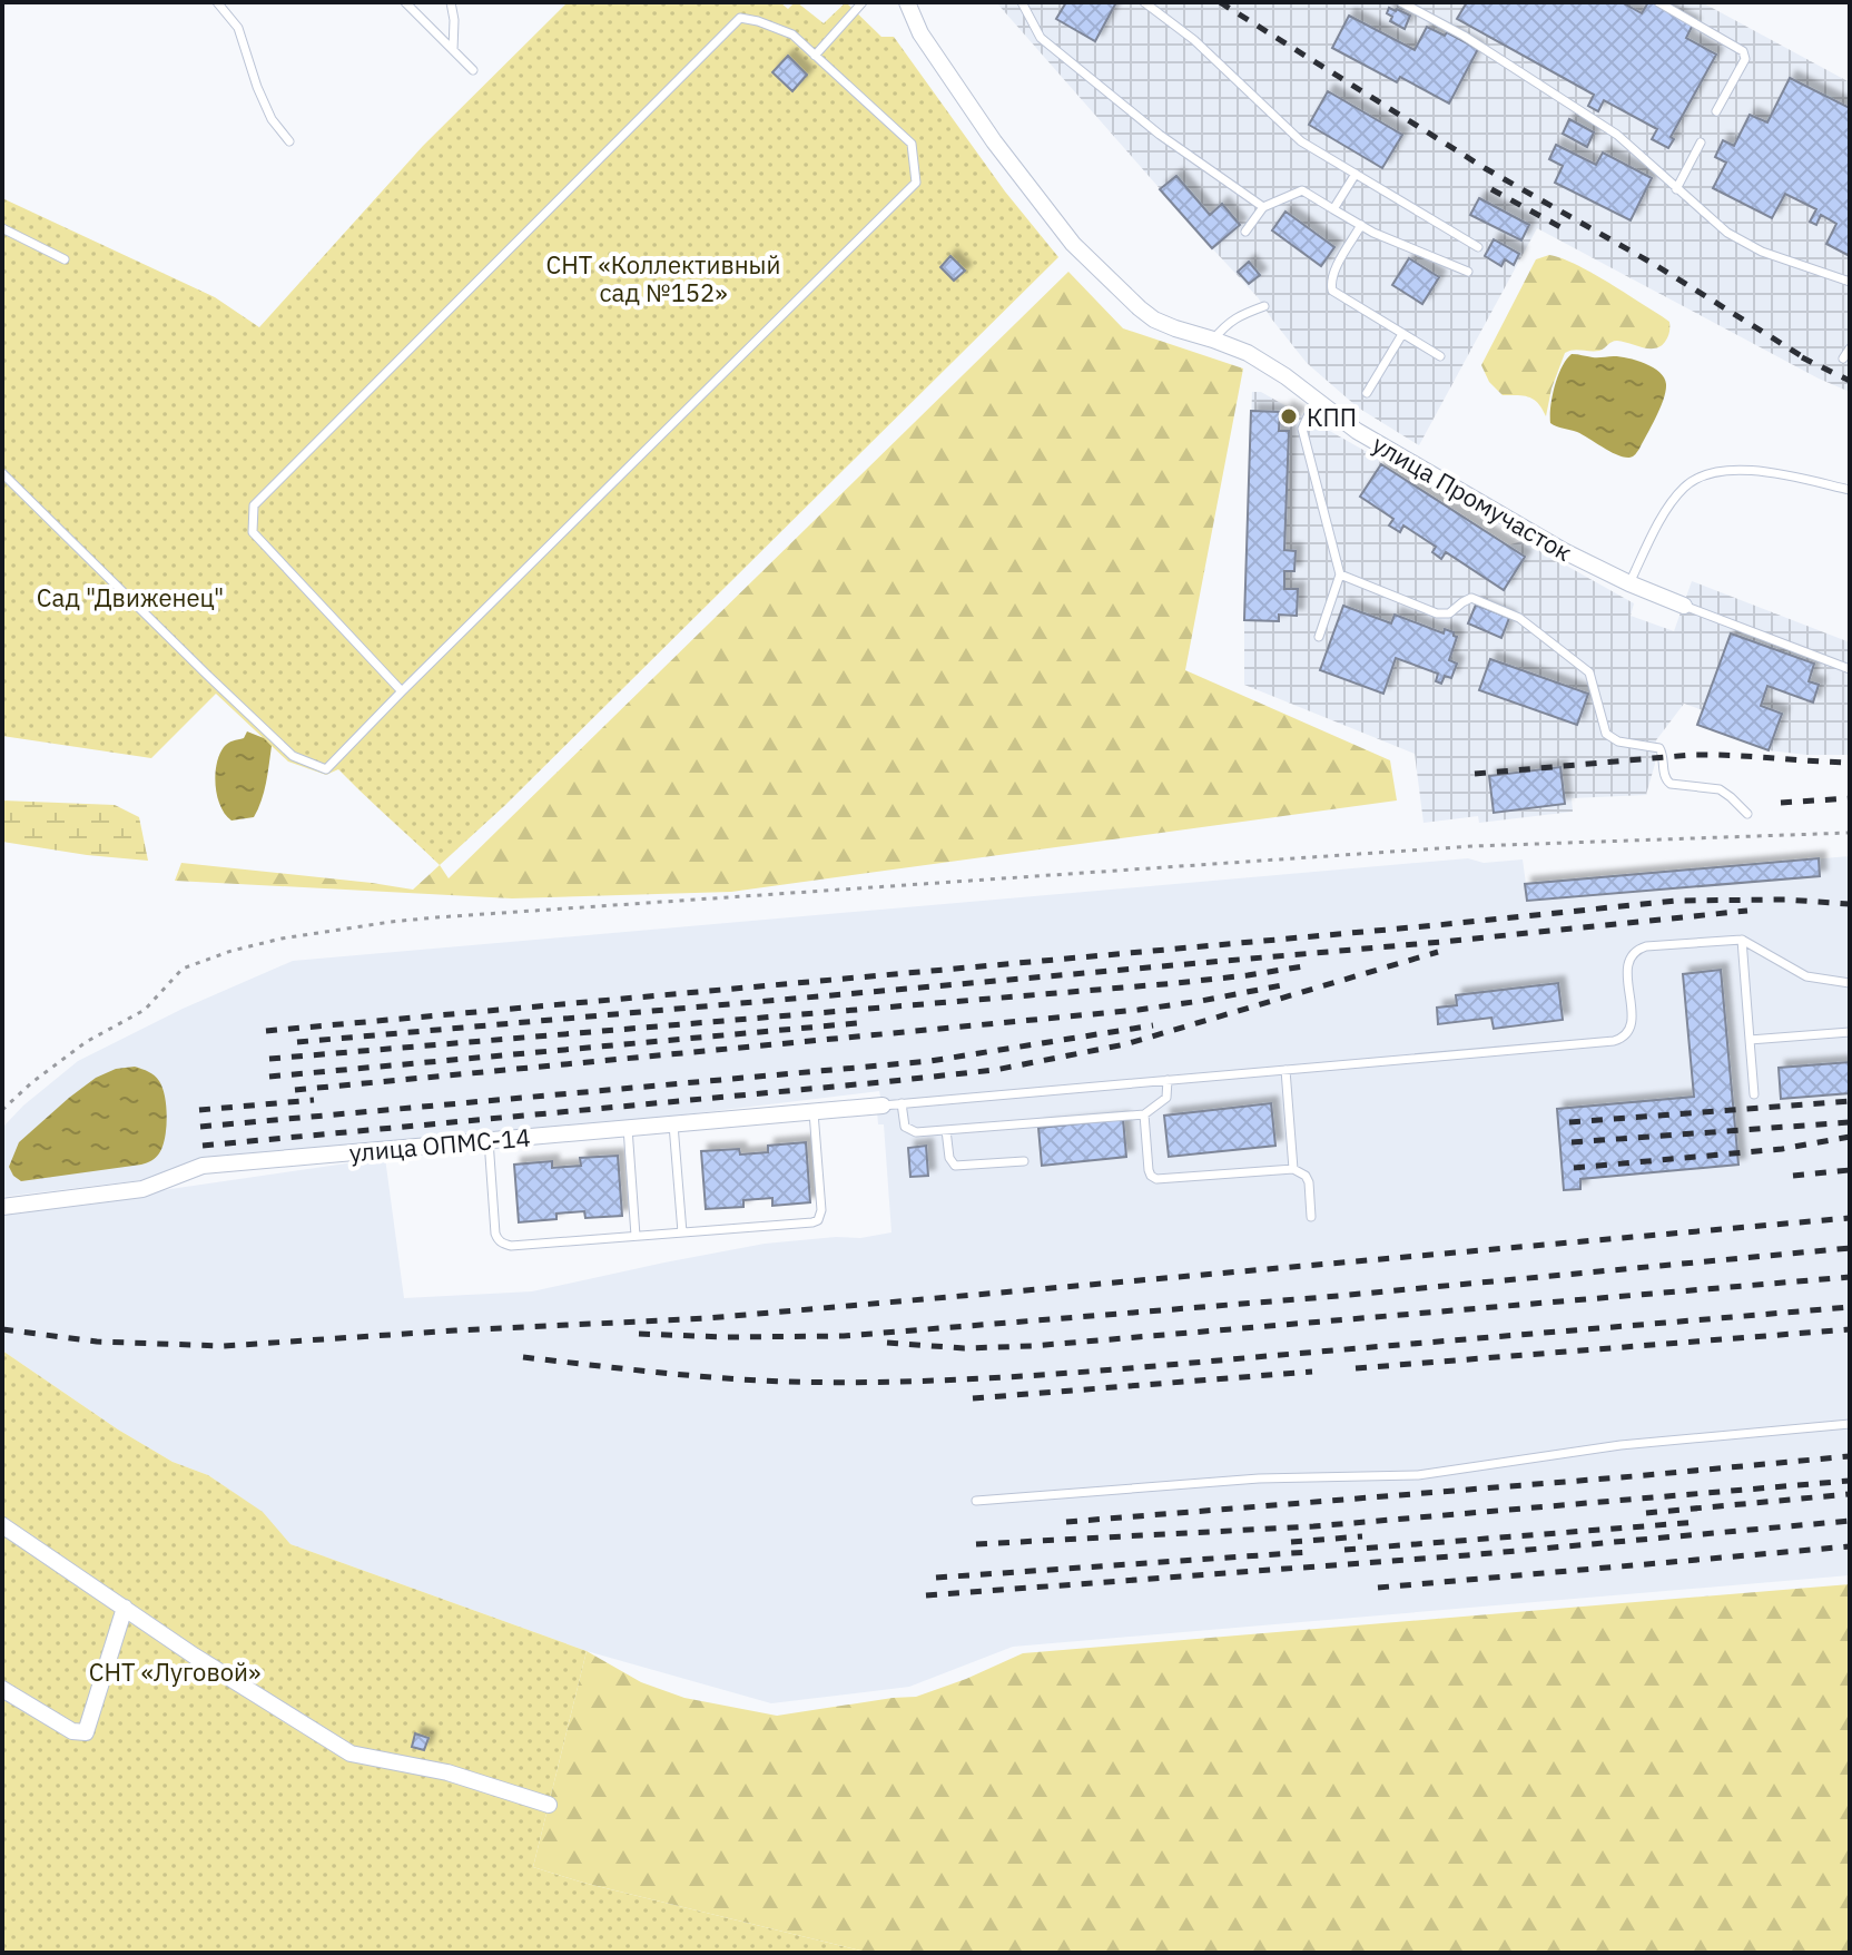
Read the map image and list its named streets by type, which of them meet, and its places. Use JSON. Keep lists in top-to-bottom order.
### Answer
{
  "streets": {
    "street": ["улица Промучасток", "улица ОПМС-14"]
  },
  "parks": ["СНТ «Коллективный сад №152»", "Сад \"Движенец\"", "СНТ «Луговой»"],
  "places": ["КПП"]
}
